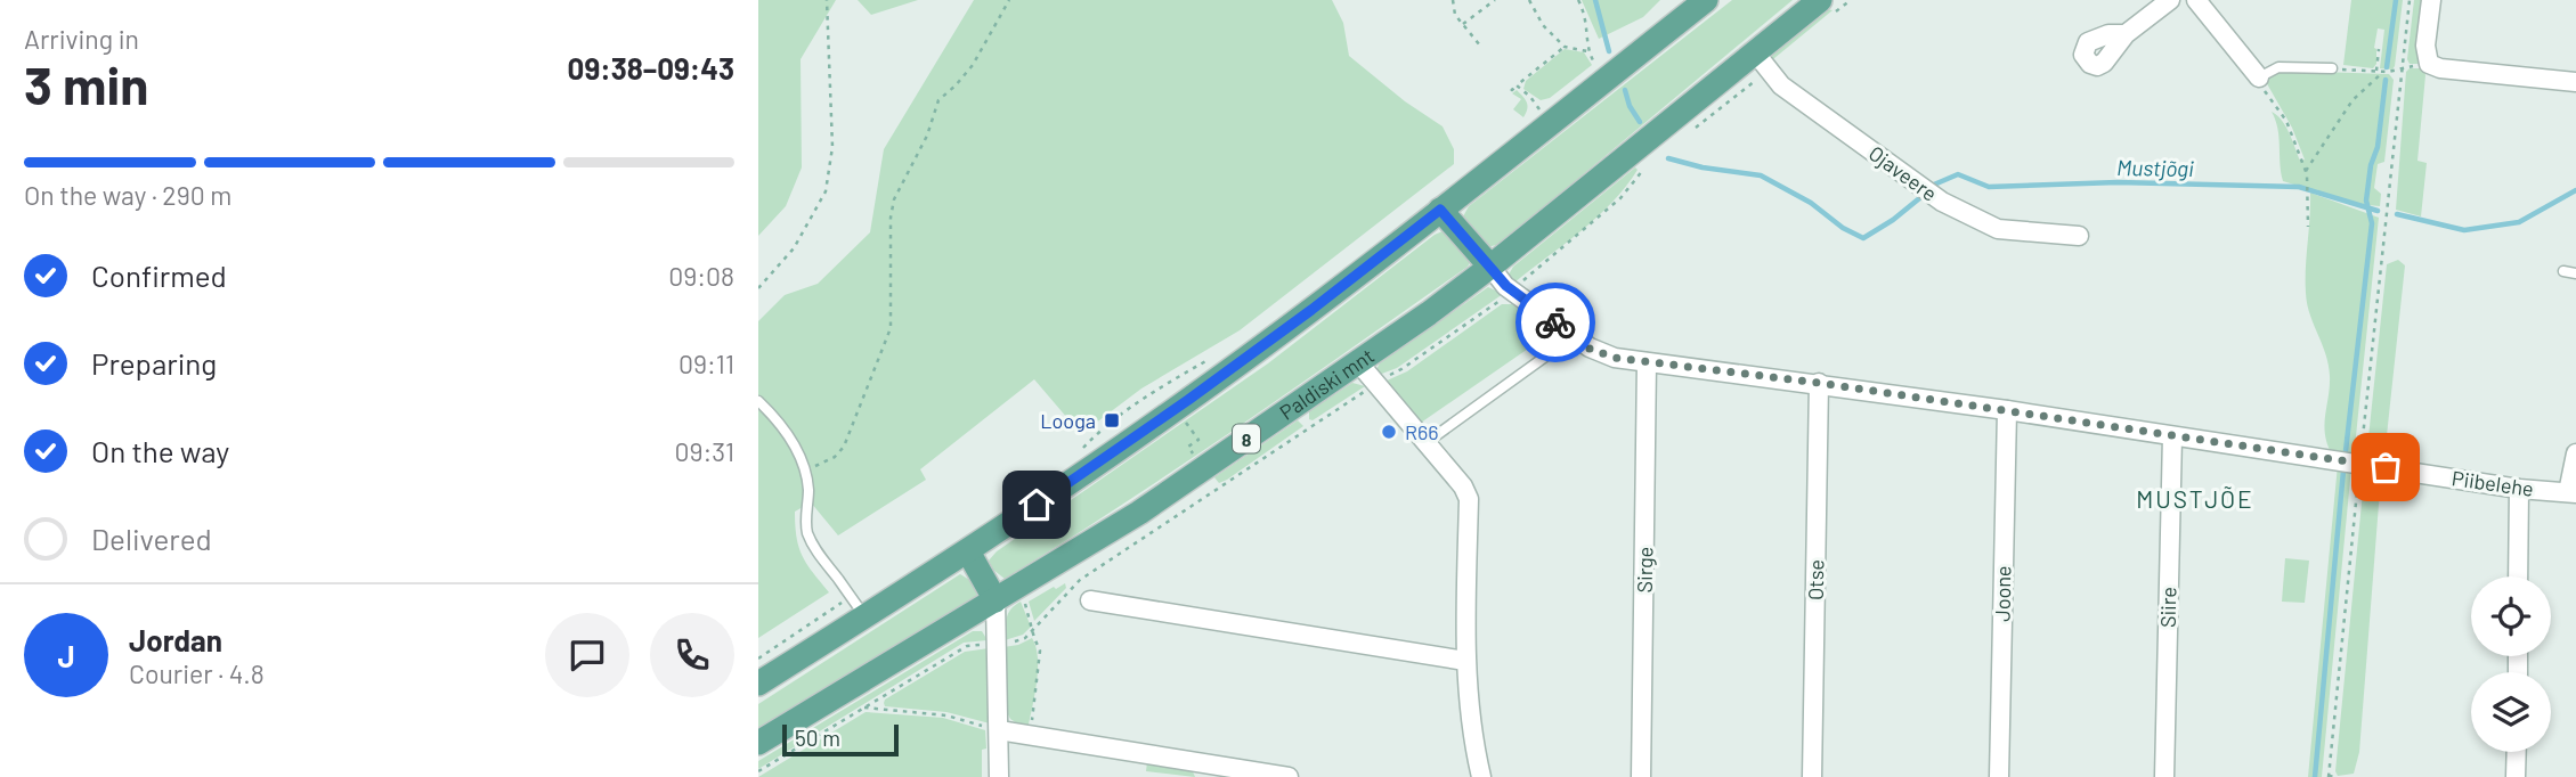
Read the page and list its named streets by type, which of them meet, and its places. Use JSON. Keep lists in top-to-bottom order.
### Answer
{
  "streets": {
    "main road": ["Paldiski mnt", "8"],
    "street": [
      "Ojaveere",
      "Piibelehe",
      "Sirge",
      "Otse",
      "Joone",
      "Siire"
    ]
  },
  "crossings": [
    ["Ojaveere", "Paldiski mnt"],
    ["Paldiski mnt", "Piibelehe"],
    ["Piibelehe", "Sirge"],
    ["Piibelehe", "Otse"],
    ["Piibelehe", "Joone"],
    ["Piibelehe", "Siire"]
  ],
  "districts": ["MUSTJÕE"],
  "water": ["Mustjõgi"],
  "places": {
    "transit": ["Looga"],
    "other": ["R66"]
  },
  "scale_bar": "50 m",
  "page": {
    "heading": ["3 min", "Arriving in", "09:38–09:43"],
    "panel": ["Jordan", "Courier · 4.8"],
    "bar": "On the way · 290 m",
    "list": [
      ["Confirmed", "09:08"],
      ["Preparing", "09:11"],
      ["On the way", "09:31"],
      "Delivered"
    ],
    "round": "J",
    "scale": "50 m"
  }
}
